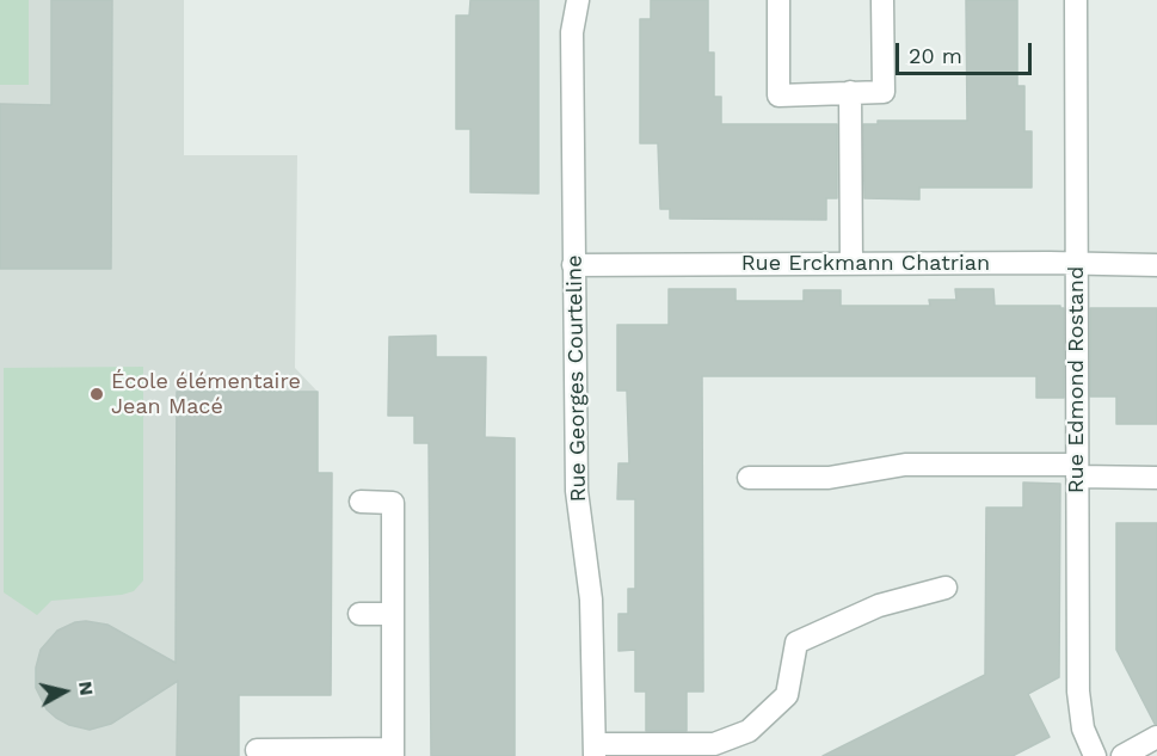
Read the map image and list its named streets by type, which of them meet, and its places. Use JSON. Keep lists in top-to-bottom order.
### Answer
{
  "streets": {
    "street": ["Rue Erckmann Chatrian", "Rue Georges Courteline", "Rue Edmond Rostand"]
  },
  "crossings": [
    ["Rue Erckmann Chatrian", "Rue Georges Courteline"],
    ["Rue Erckmann Chatrian", "Rue Edmond Rostand"]
  ],
  "places": ["École élémentaire Jean Macé"],
  "scale_bar": "20 m",
  "north": "right"
}
